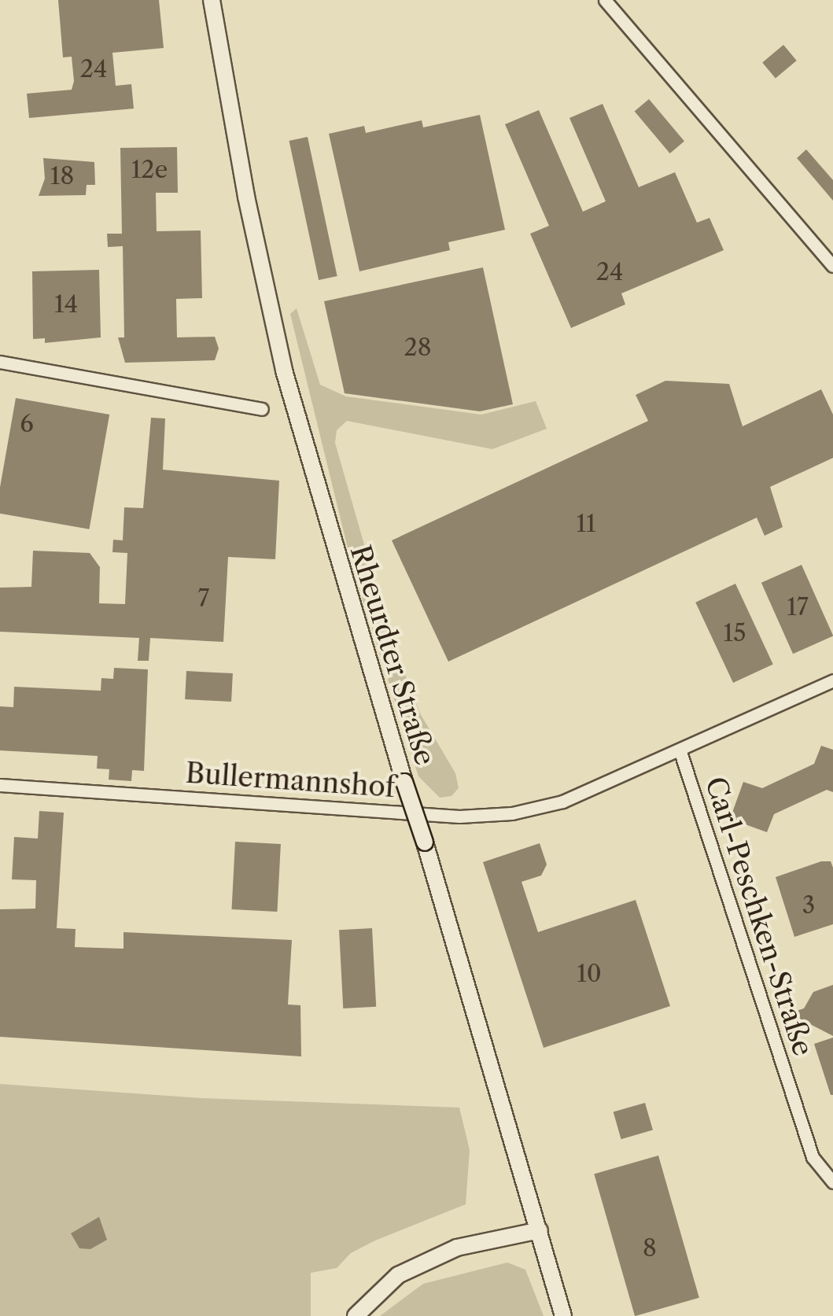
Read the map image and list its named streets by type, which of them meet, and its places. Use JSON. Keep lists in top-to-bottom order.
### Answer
{
  "streets": {
    "main road": ["Rheurdter Straße"],
    "street": ["Bullermannshof", "Carl-Peschken-Straße"]
  },
  "crossings": [
    ["Bullermannshof", "Carl-Peschken-Straße"]
  ],
  "house_numbers": [
    "24",
    "12e",
    "18",
    "24",
    "14",
    "28",
    "6",
    "11",
    "7",
    "17",
    "15",
    "3",
    "10",
    "8"
  ]
}
